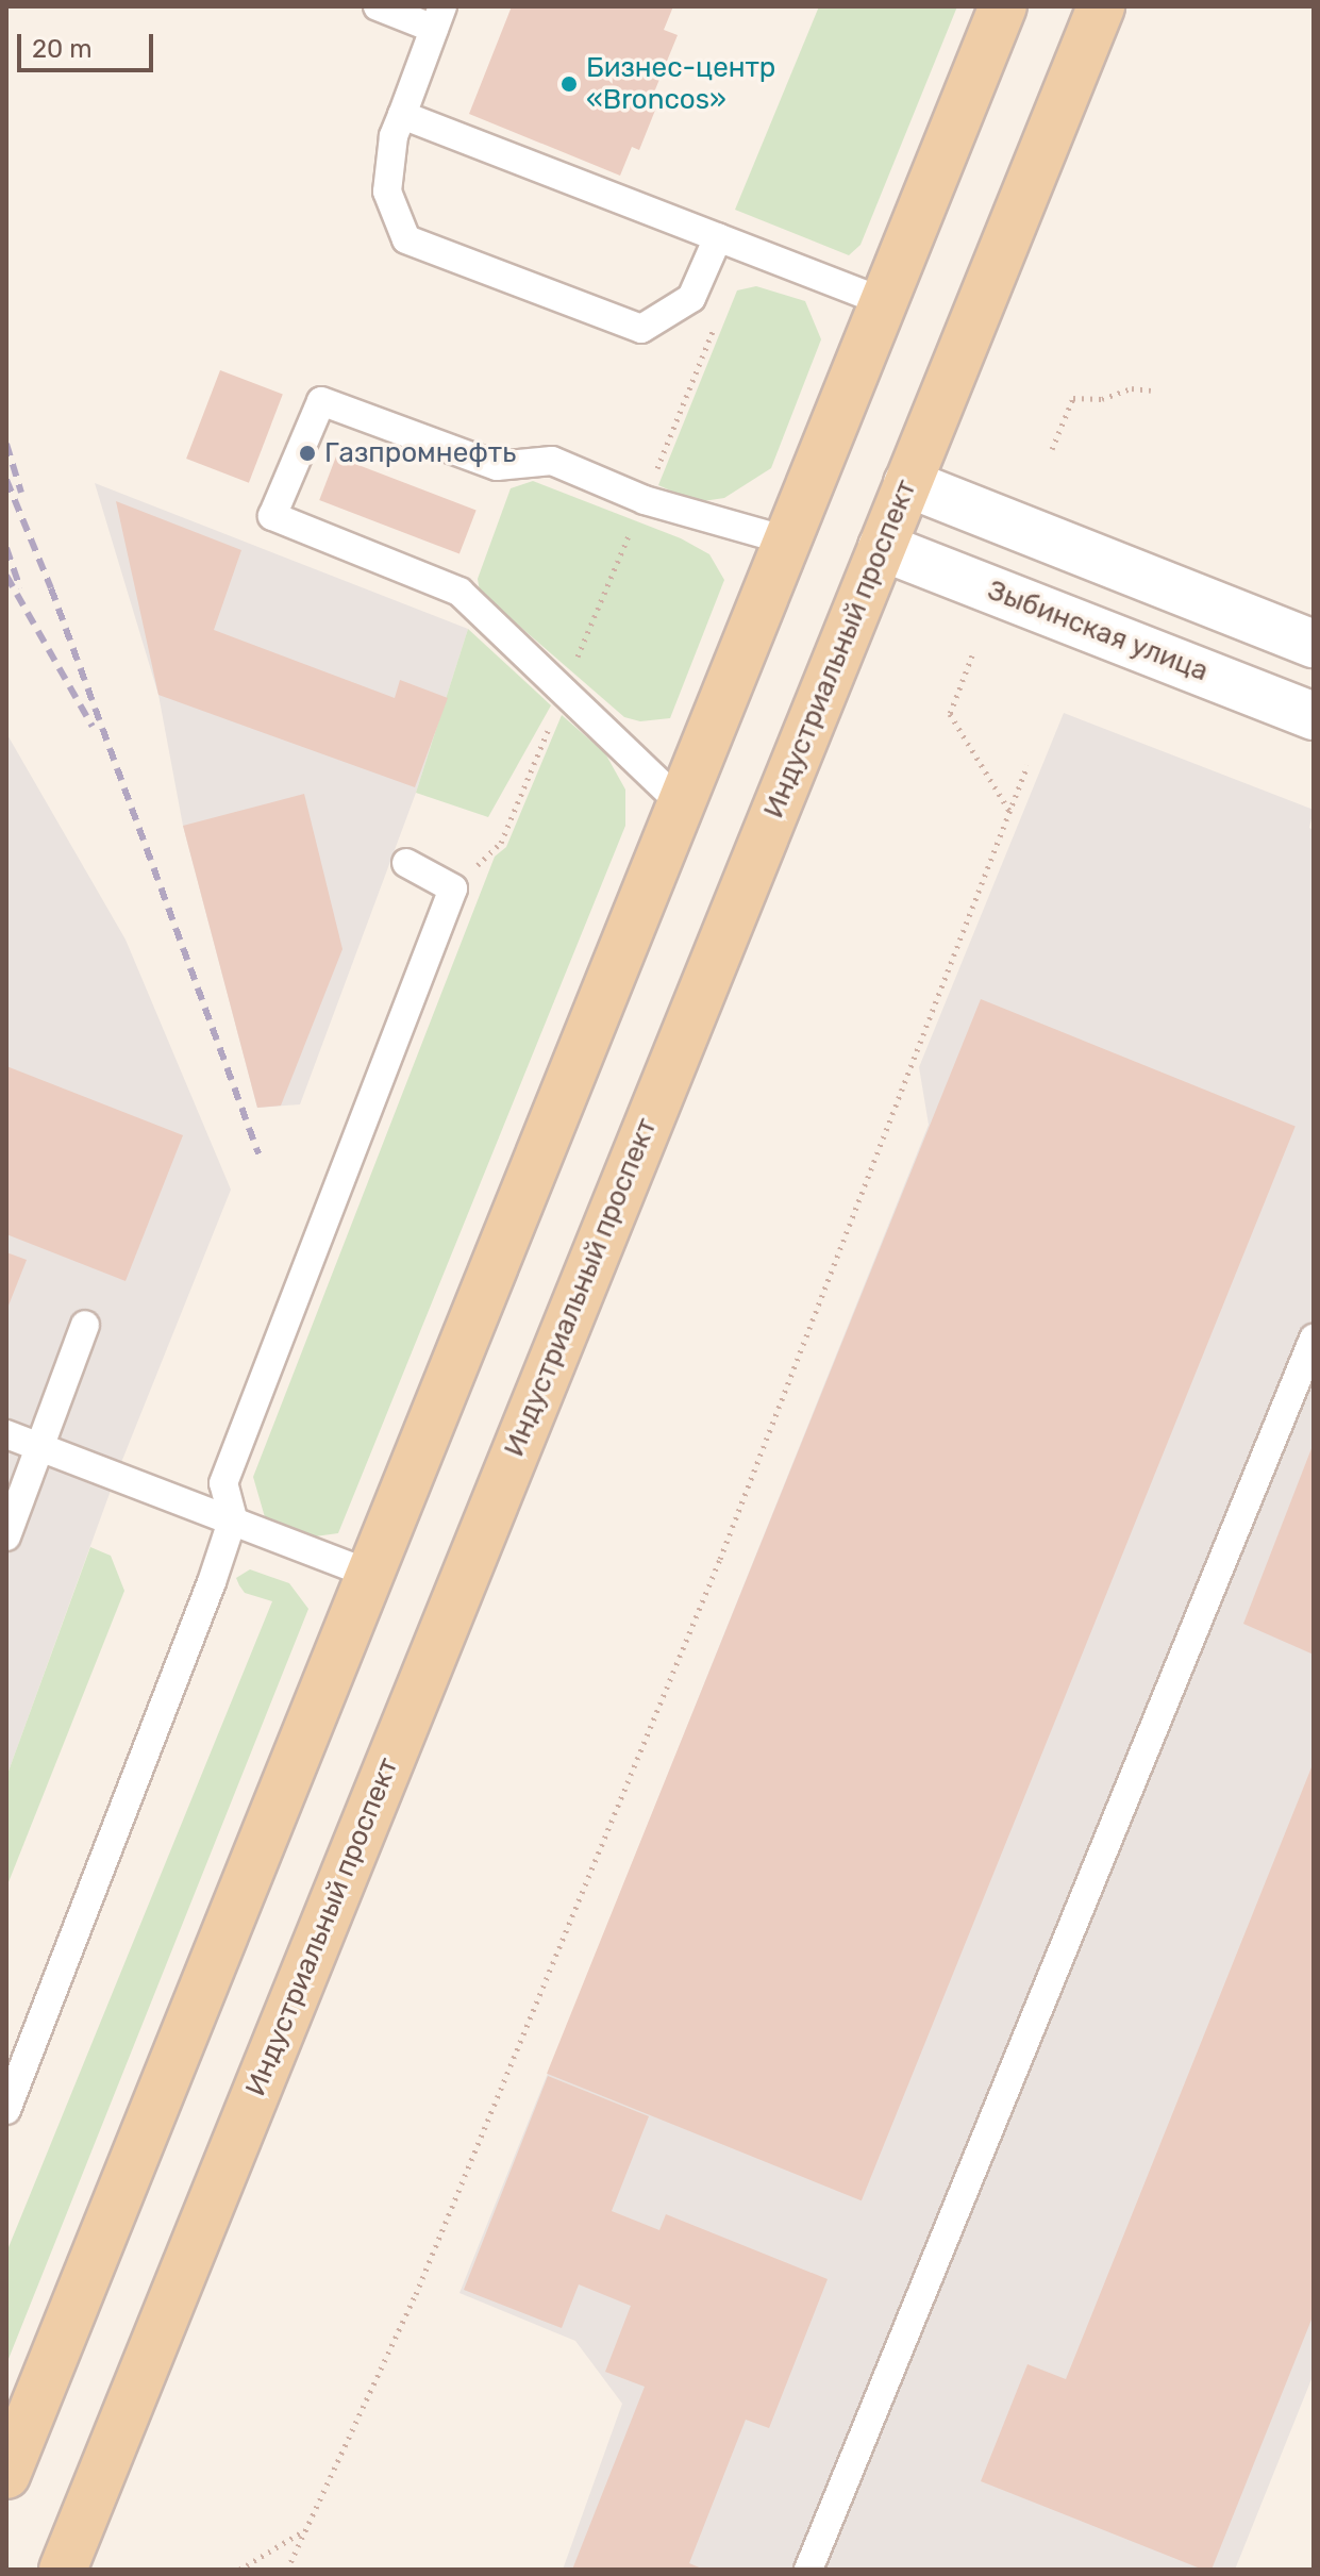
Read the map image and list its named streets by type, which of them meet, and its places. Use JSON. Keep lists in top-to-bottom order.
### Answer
{
  "streets": {
    "main road": ["Индустриальный проспект"],
    "street": ["Зыбинская улица"]
  },
  "crossings": [
    ["Зыбинская улица", "Индустриальный проспект"]
  ],
  "places": ["Бизнес-центр «Broncos»", "Газпромнефть"],
  "scale_bar": "20 m"
}
